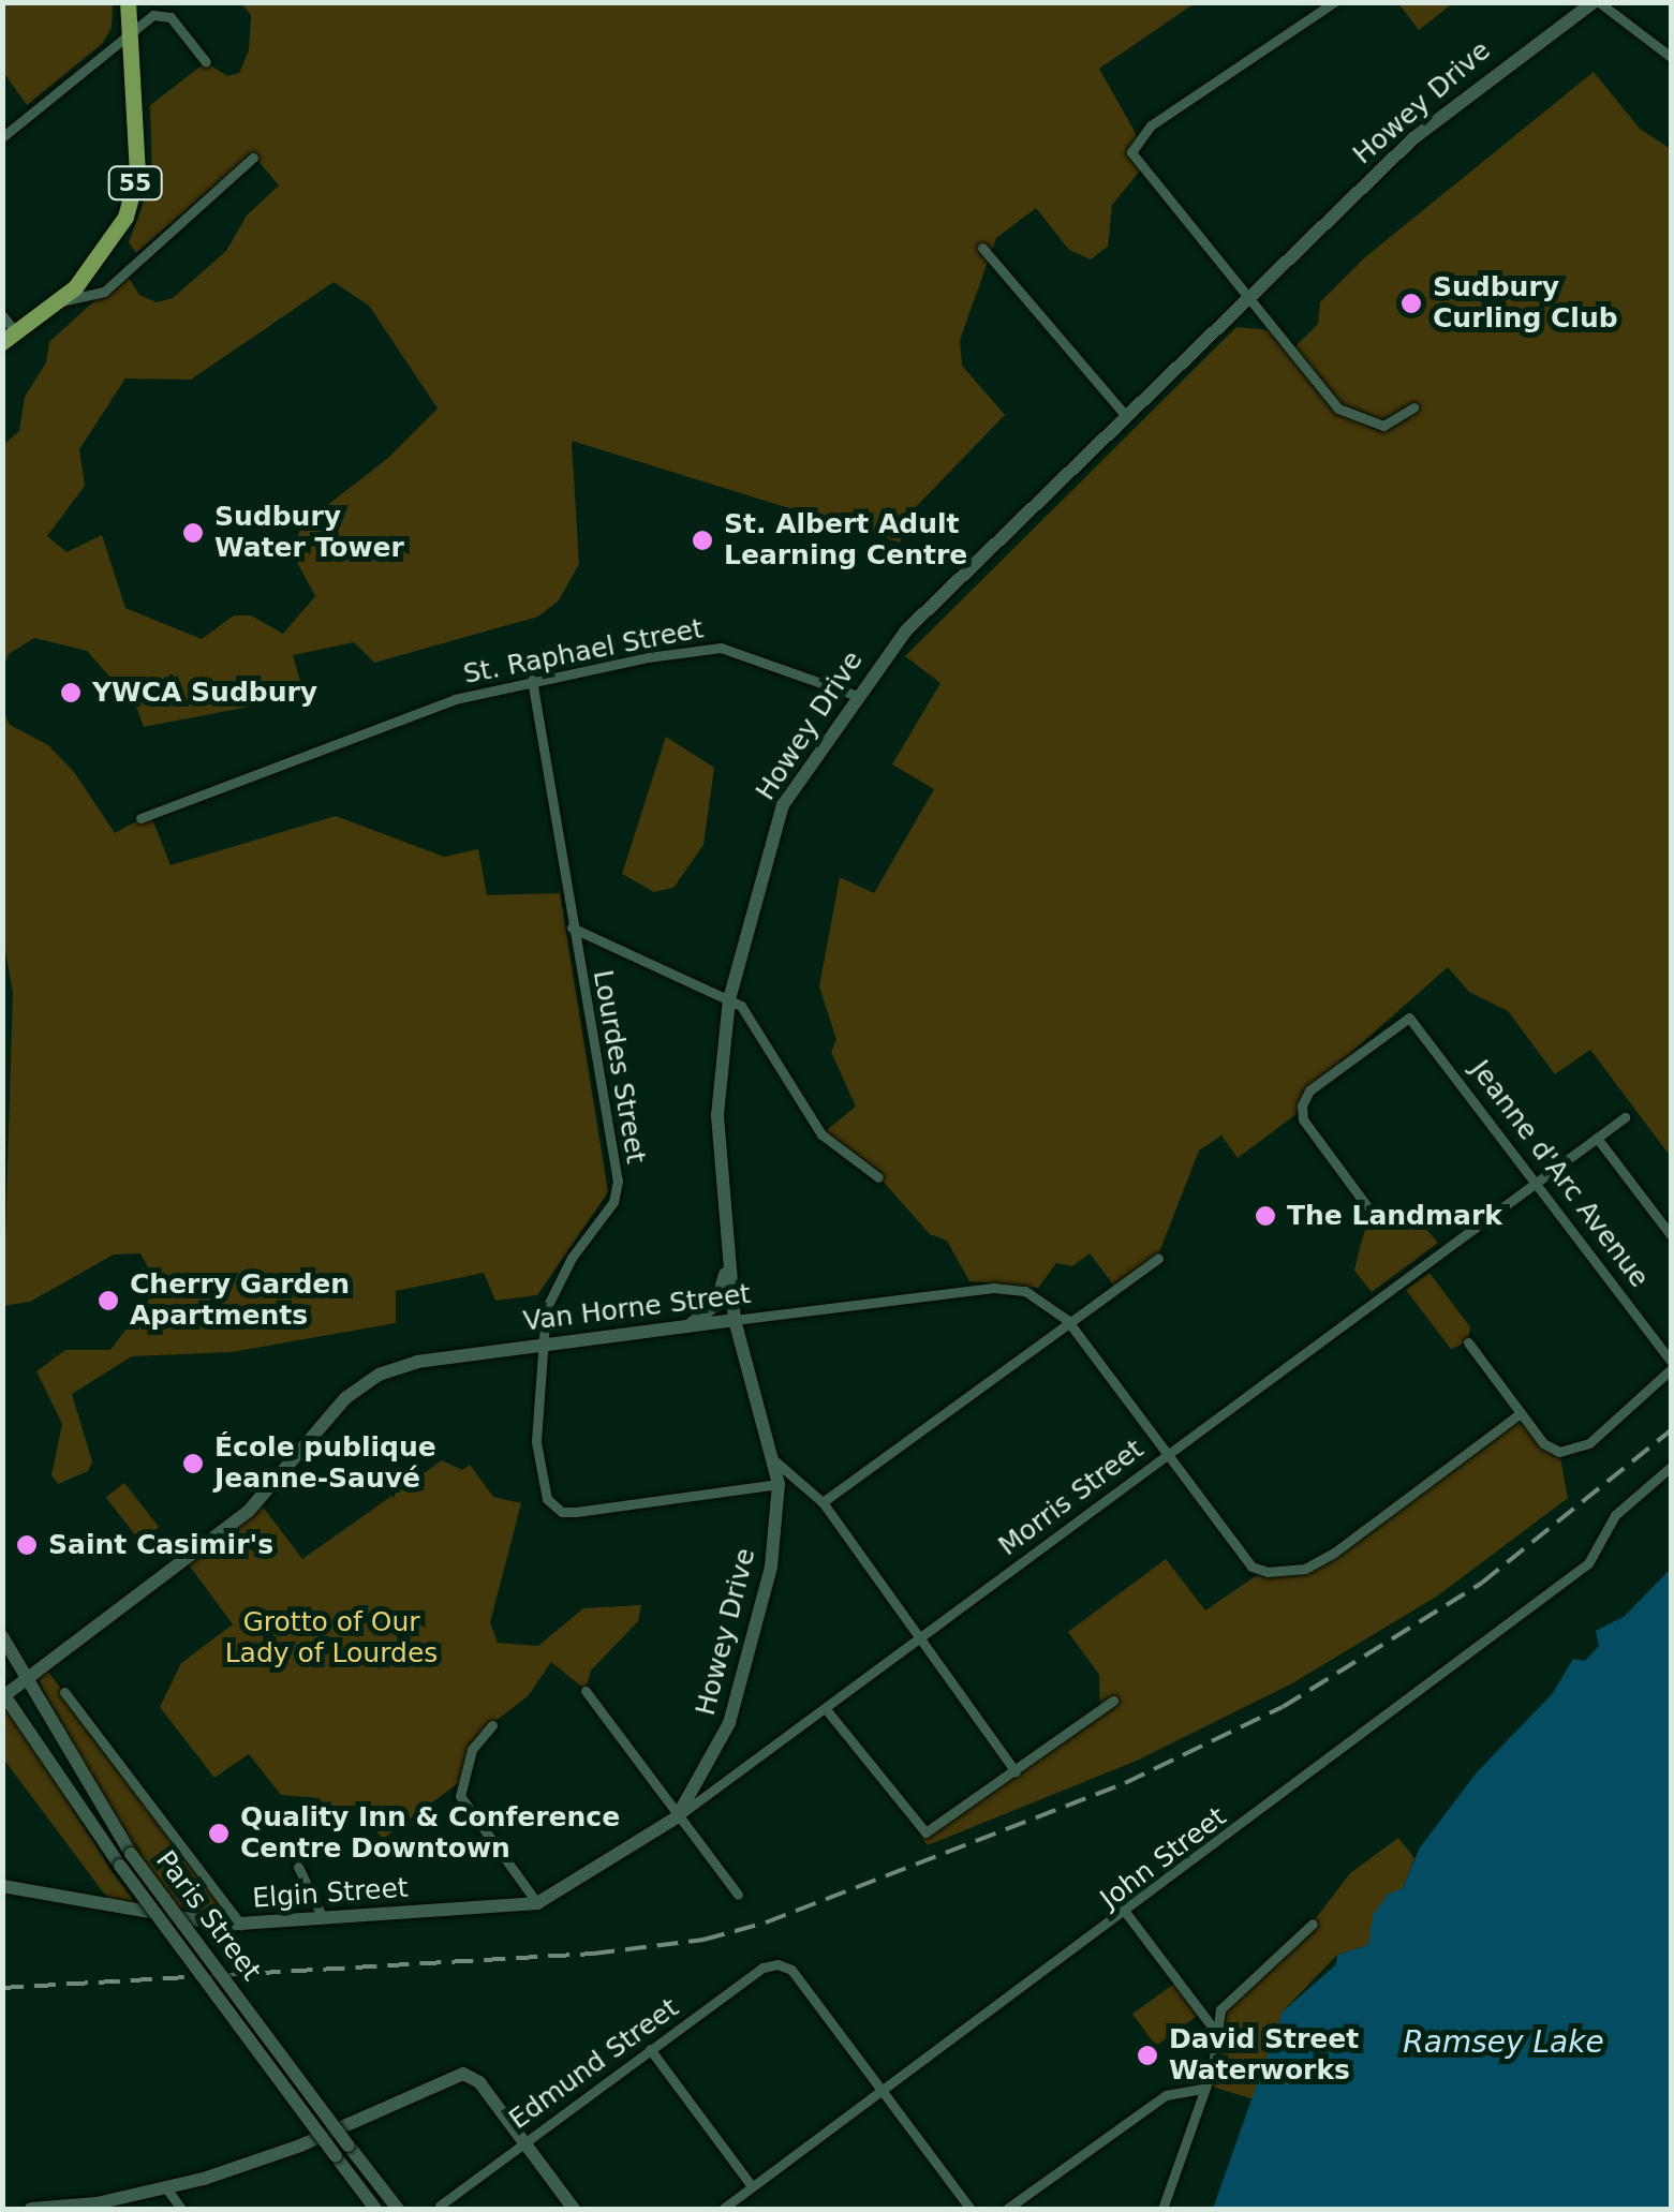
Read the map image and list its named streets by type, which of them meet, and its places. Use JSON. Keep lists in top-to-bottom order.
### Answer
{
  "streets": {
    "main road": [
      "Howey Drive",
      "55",
      "Van Horne Street",
      "Morris Street",
      "Elgin Street",
      "Paris Street"
    ],
    "street": [
      "St. Raphael Street",
      "Lourdes Street",
      "Jeanne d'Arc Avenue",
      "John Street",
      "Edmund Street"
    ]
  },
  "crossings": [
    ["Howey Drive", "St. Raphael Street"],
    ["Howey Drive", "Lourdes Street"],
    ["Howey Drive", "Van Horne Street"],
    ["Howey Drive", "Morris Street"],
    ["St. Raphael Street", "Lourdes Street"],
    ["Lourdes Street", "Van Horne Street"],
    ["Jeanne d'Arc Avenue", "Morris Street"],
    ["Van Horne Street", "Morris Street"],
    ["Van Horne Street", "Paris Street"],
    ["Morris Street", "Elgin Street"],
    ["John Street", "Edmund Street"]
  ],
  "water": ["Ramsey Lake"],
  "parks": ["Grotto of Our Lady of Lourdes"],
  "places": [
    "Sudbury Curling Club",
    "Sudbury Water Tower",
    "St. Albert Adult Learning Centre",
    "YWCA Sudbury",
    "The Landmark",
    "Cherry Garden Apartments",
    "École publique Jeanne-Sauvé",
    "Saint Casimir's",
    "Quality Inn & Conference Centre Downtown",
    "David Street Waterworks"
  ]
}
